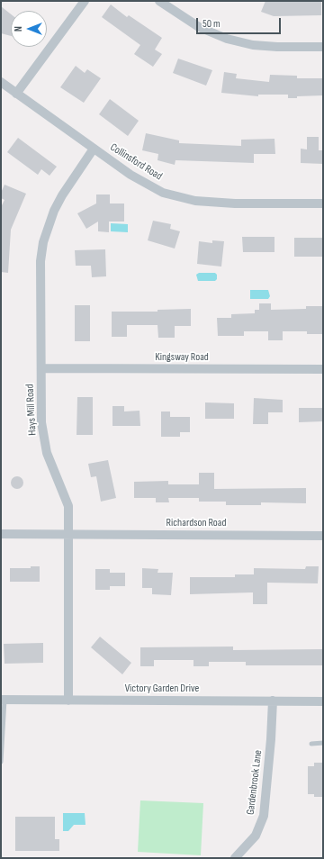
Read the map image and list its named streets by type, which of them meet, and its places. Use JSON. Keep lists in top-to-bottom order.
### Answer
{
  "streets": {
    "street": [
      "Collinsford Road",
      "Kingsway Road",
      "Hays Mill Road",
      "Richardson Road",
      "Victory Garden Drive",
      "Gardenbrook Lane"
    ]
  },
  "crossings": [
    ["Collinsford Road", "Hays Mill Road"],
    ["Kingsway Road", "Hays Mill Road"],
    ["Hays Mill Road", "Richardson Road"],
    ["Hays Mill Road", "Victory Garden Drive"],
    ["Victory Garden Drive", "Gardenbrook Lane"]
  ],
  "scale_bar": "50 m",
  "north": "left"
}
